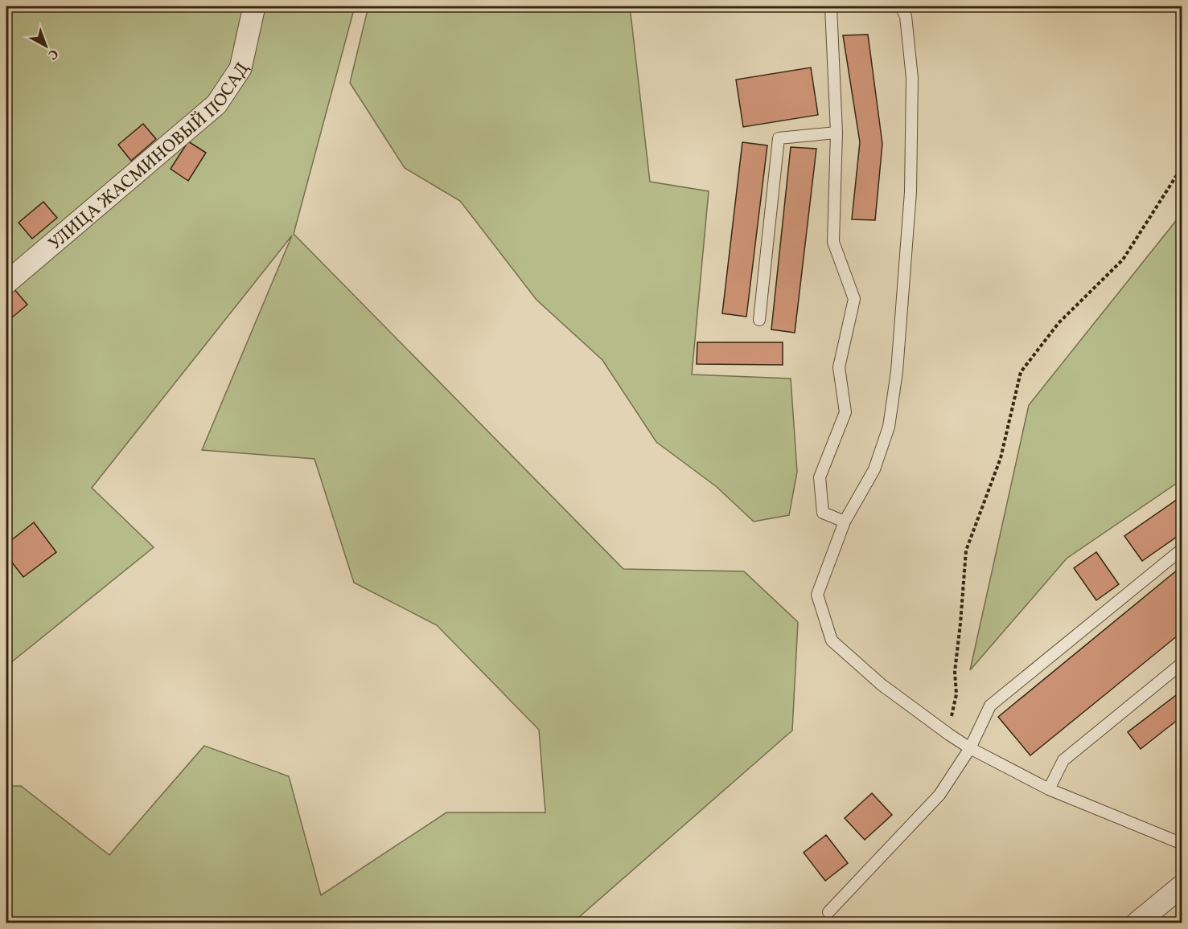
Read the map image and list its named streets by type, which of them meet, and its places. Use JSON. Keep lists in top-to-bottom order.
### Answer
{
  "streets": {
    "street": ["УЛИЦА ЖАСМИНОВЫЙ ПОСАД"]
  },
  "north": "bottom right"
}
